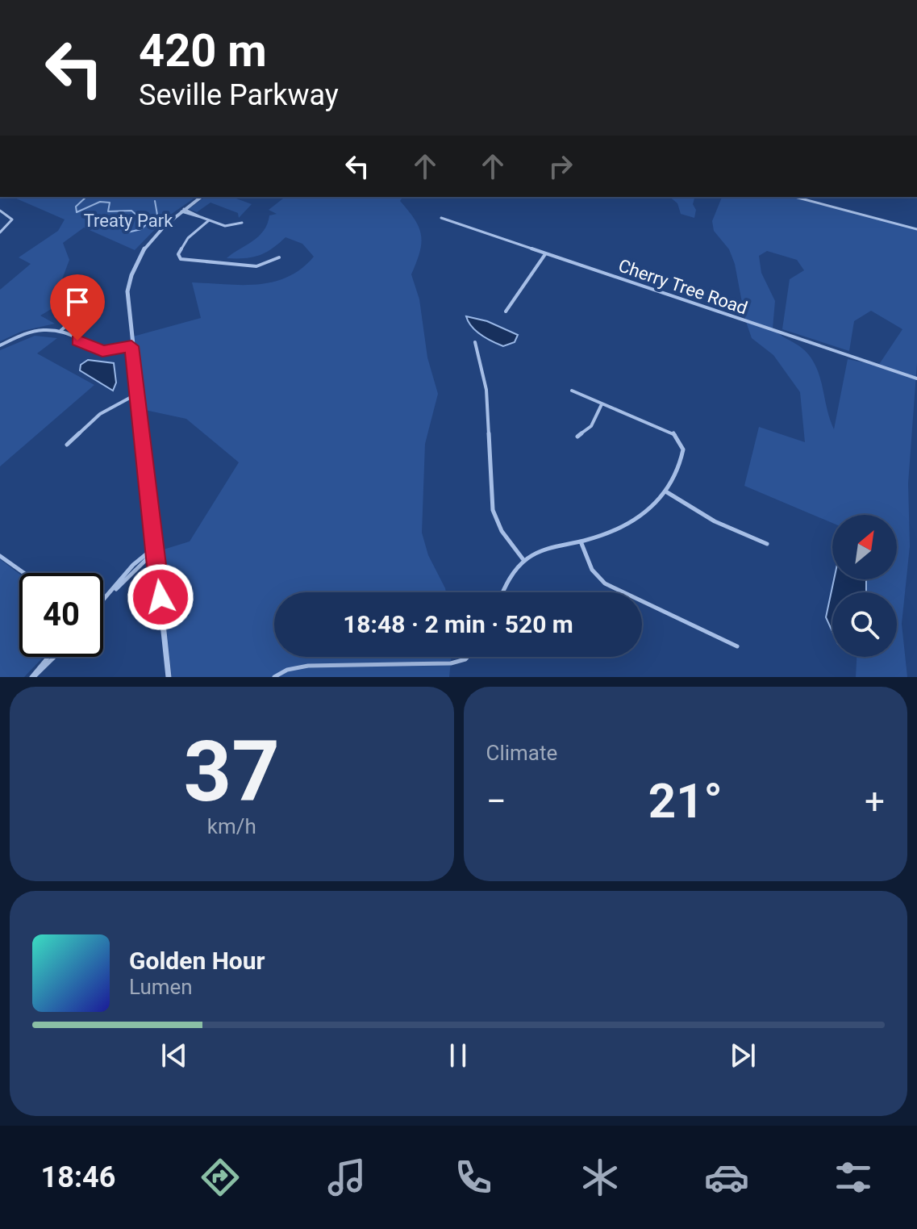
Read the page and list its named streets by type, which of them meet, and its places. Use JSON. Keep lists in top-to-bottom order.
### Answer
{
  "streets": {
    "street": ["Cherry Tree Road"]
  },
  "parks": ["Treaty Park"],
  "north": "top right",
  "page": {
    "turn": ["420 m", "Seville Parkway"],
    "limit": "40",
    "trip": "18:48 · 2 min · 520 m",
    "tile": [
      ["37", "km/h"],
      "Climate"
    ],
    "heat": ["−", "21°", "+"],
    "song": ["Golden Hour", "Lumen"],
    "tabs": "18:46"
  }
}
